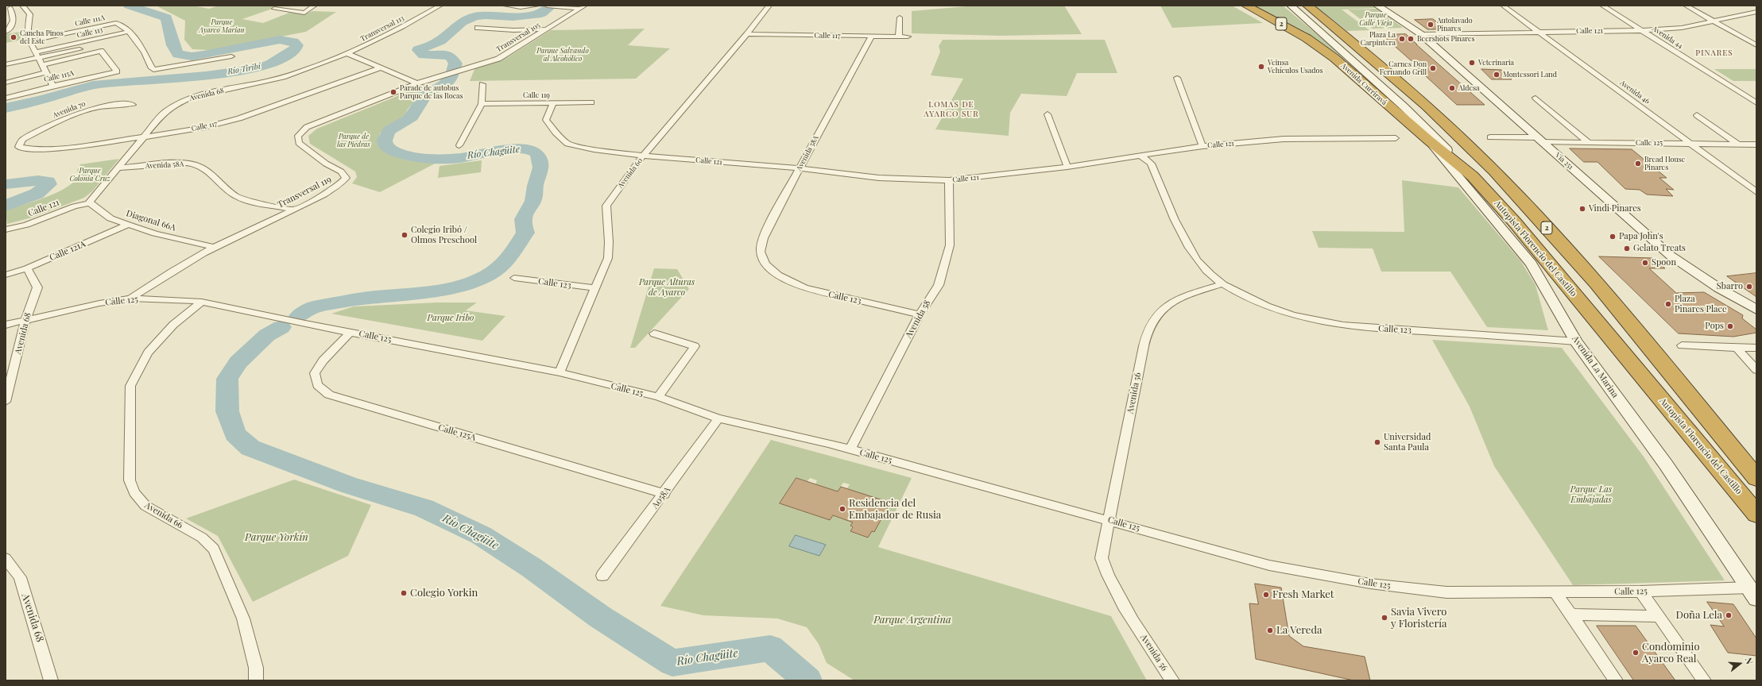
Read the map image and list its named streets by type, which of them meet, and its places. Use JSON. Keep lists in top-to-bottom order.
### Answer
{
  "streets": {
    "highway": ["2", "Avenida Curriravá", "Autopista Florencio del Castillo"],
    "main road": ["Vía 251", "Avenida La Marina"],
    "street": [
      "Calle 111A",
      "Transversal 113",
      "Calle 121",
      "Calle 113",
      "Calle 117",
      "Transversal 105",
      "Avenida 44",
      "Calle 115A",
      "Avenida 46",
      "Avenida 68",
      "Calle 119",
      "Avenida 70",
      "Calle 125",
      "Avenida 58A",
      "Avenida 60",
      "Transversal 119",
      "Diagonal 66A",
      "Calle 121A",
      "Calle 123",
      "Avenida 58",
      "Avenida 56",
      "Calle 125A",
      "A058A",
      "Avenida 66"
    ]
  },
  "crossings": [
    ["Calle 111A", "Calle 113"],
    ["Transversal 113", "Avenida 68"],
    ["Calle 121", "Avenida 44"],
    ["Calle 121", "Avenida 46"],
    ["Calle 121", "Avenida 68"],
    ["Calle 121", "Calle 119"],
    ["Calle 121", "Avenida 58A"],
    ["Calle 121", "Vía 251"],
    ["Calle 121", "Avenida 60"],
    ["Calle 121", "Diagonal 66A"],
    ["Calle 121", "Avenida 58"],
    ["Calle 117", "Avenida 68"],
    ["Calle 117", "Avenida 70"],
    ["Calle 117", "Avenida 58A"],
    ["Calle 117", "Avenida 60"],
    ["Transversal 105", "Transversal 119"],
    ["Avenida Curriravá", "Autopista Florencio del Castillo"],
    ["Avenida Curriravá", "Avenida La Marina"],
    ["Avenida 46", "Calle 125"],
    ["Avenida 68", "Calle 125"],
    ["Avenida 68", "Avenida 58A"],
    ["Avenida 68", "Diagonal 66A"],
    ["Avenida 68", "Calle 121A"],
    ["Calle 125", "Vía 251"],
    ["Calle 125", "Avenida 60"],
    ["Calle 125", "Transversal 119"],
    ["Calle 125", "Avenida 58"],
    ["Calle 125", "Avenida La Marina"],
    ["Calle 125", "Avenida 56"],
    ["Calle 125", "Calle 125A"],
    ["Calle 125", "A058A"],
    ["Calle 125", "Avenida 66"],
    ["Avenida 58A", "Transversal 119"],
    ["Avenida 58A", "Calle 123"],
    ["Avenida 60", "Calle 123"],
    ["Transversal 119", "Diagonal 66A"],
    ["Diagonal 66A", "Calle 121A"],
    ["Calle 123", "Avenida 58"],
    ["Calle 123", "Avenida La Marina"],
    ["Calle 123", "Avenida 56"],
    ["Calle 125A", "A058A"]
  ],
  "districts": ["PINARES", "LOMAS DE AYARCO SUR"],
  "water": ["Río Tiribí", "Río Chagüite"],
  "parks": [
    "Parque Calle Vieja",
    "Parque Ayarco Marian",
    "Parque Salvando al Alcohólico",
    "Parque de las Piedras",
    "Parque Colonia Cruz",
    "Parque Alturas de Ayarco",
    "Parque Iribo",
    "Parque Las Embajadas",
    "Parque Yorkín",
    "Parque Argentina"
  ],
  "places": [
    "Autolavado Pinares",
    "Cancha Pinos del Este",
    "Plaza La Carpintera",
    "Beershots Pinares",
    "Veterinaria",
    "Veinsa Vehículos Usados",
    "Carnes Don Fernando Grill",
    "Montessori Land",
    "Aldesa",
    "Parade de autobus Parque de las Rocas",
    "Bread House Pinares",
    "Vindi Pinares",
    "Colegio Iribó / Olmos Preschool",
    "Papa John's",
    "Gelato Treats",
    "Spoon",
    "Sbarro",
    "Plaza Pinares Place",
    "Pops",
    "Universidad Santa Paula",
    "Residencia del Embajador de Rusia",
    "Colegio Yorkin",
    "Fresh Market",
    "Doña Lela",
    "Savia Vivero y Floristería",
    "La Vereda",
    "Condominio Ayarco Real"
  ],
  "north": "right"
}
